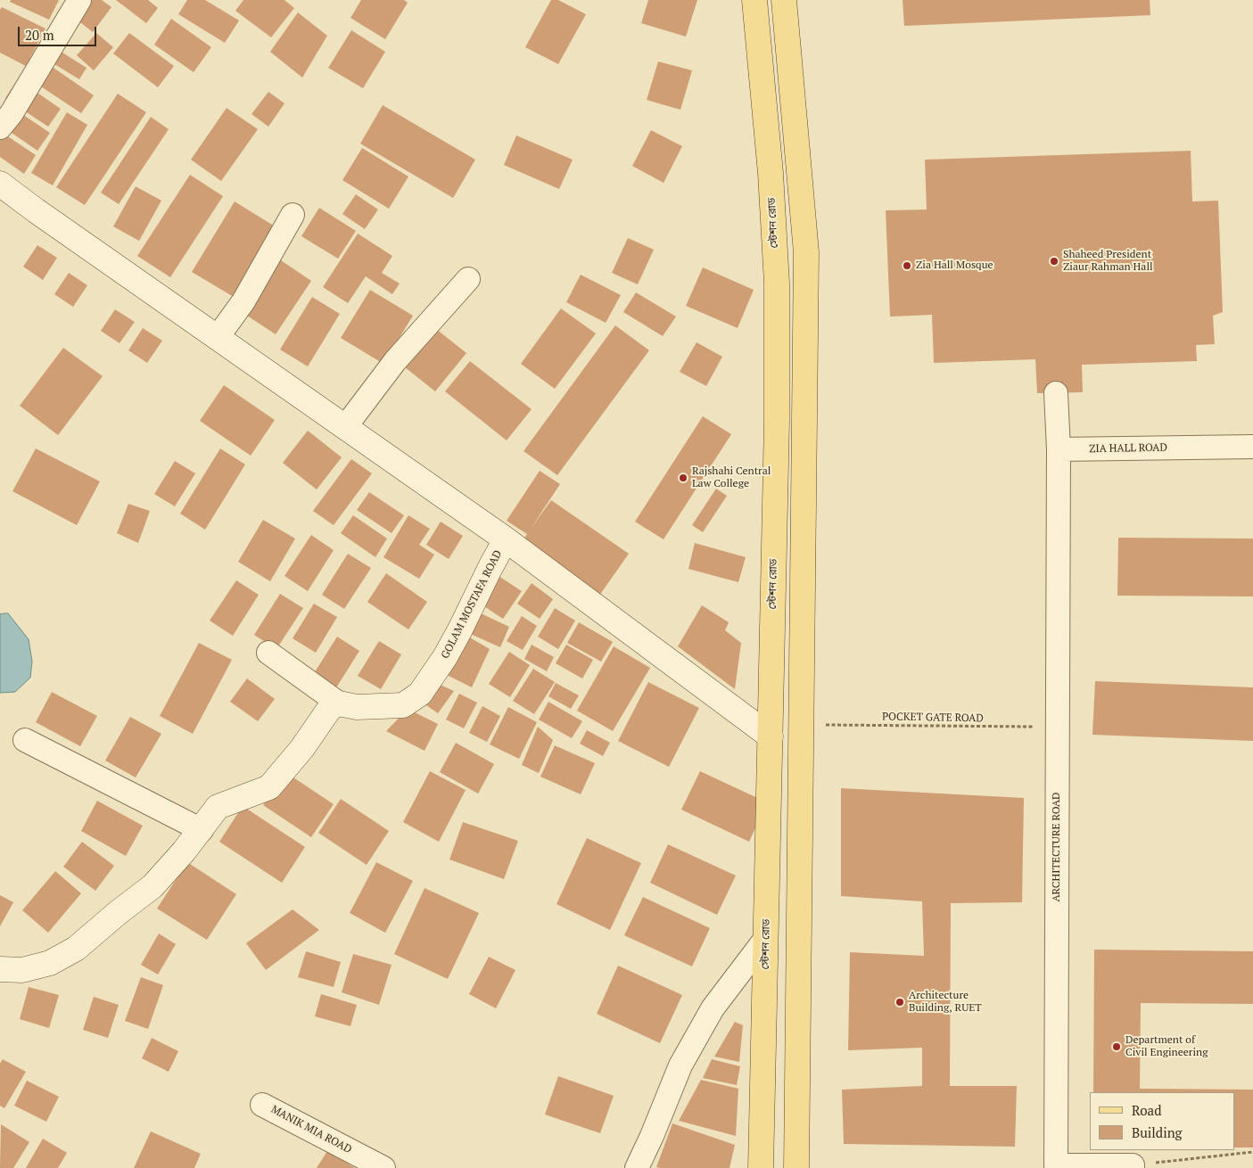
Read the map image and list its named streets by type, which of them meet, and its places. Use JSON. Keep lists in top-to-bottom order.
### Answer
{
  "streets": {
    "main road": ["স্টেশন রোড", "GOLAM MOSTAFA ROAD"],
    "street": ["ZIA HALL ROAD", "ARCHITECTURE ROAD", "MANIK MIA ROAD"],
    "path": ["POCKET GATE ROAD"]
  },
  "crossings": [
    ["ZIA HALL ROAD", "ARCHITECTURE ROAD"],
    ["POCKET GATE ROAD", "ARCHITECTURE ROAD"]
  ],
  "places": [
    "Shaheed President Ziaur Rahman Hall",
    "Zia Hall Mosque",
    "Rajshahi Central Law College",
    "Architecture Building, RUET",
    "Department of Civil Engineering"
  ],
  "legend": ["Road", "Building"],
  "scale_bar": "20 m"
}
